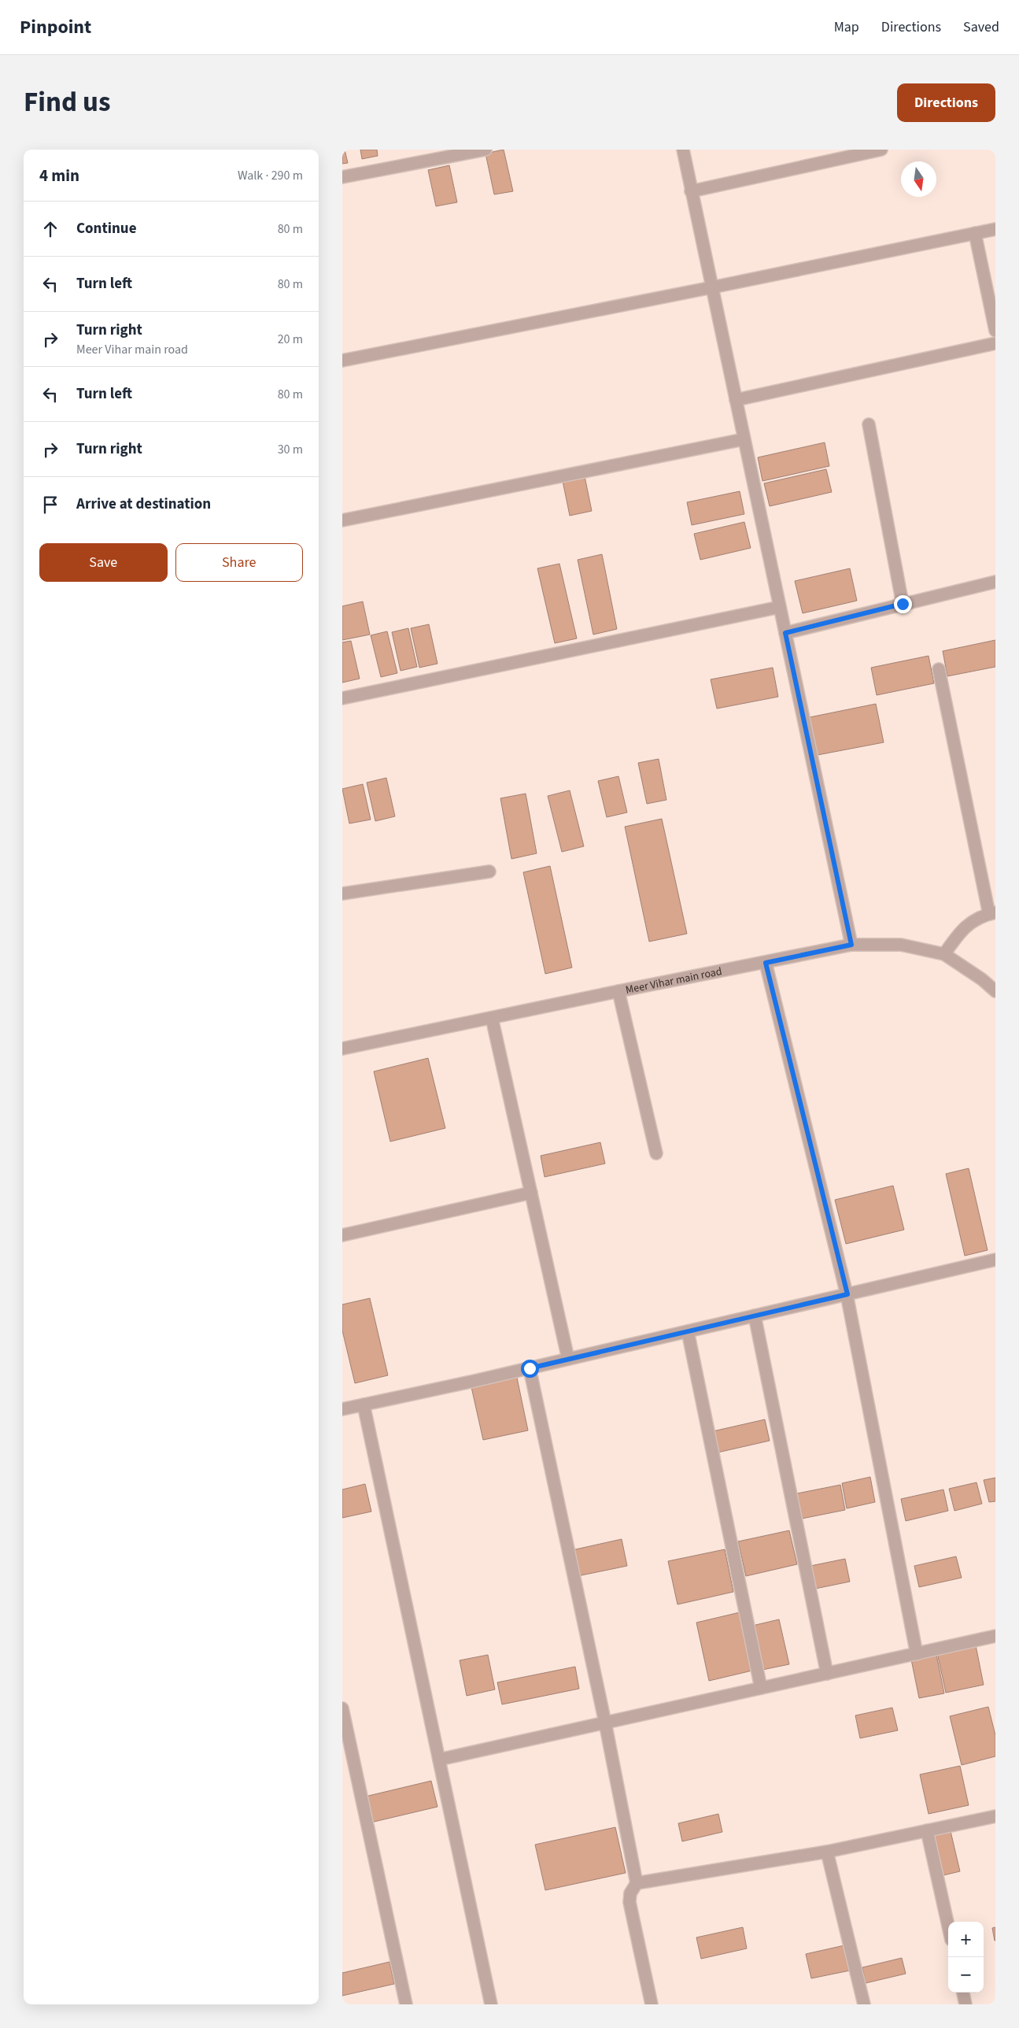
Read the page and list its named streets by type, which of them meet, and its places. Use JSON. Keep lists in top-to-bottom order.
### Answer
{
  "streets": {
    "street": ["Meer Vihar main road"]
  },
  "north": "bottom",
  "page": {
    "header": "Pinpoint",
    "nav": ["Map", "Directions", "Saved"],
    "title": "Find us",
    "buttons": [
      "Directions",
      ["Save", "Share"]
    ],
    "heading": ["4 min", "Walk · 290 m"],
    "list": [
      ["Continue", "80 m"],
      ["Turn left", "80 m"],
      ["Turn right", "Meer Vihar main road", "20 m"],
      ["Turn left", "80 m"],
      ["Turn right", "30 m"],
      "Arrive at destination"
    ],
    "map_buttons": ["+", "−"]
  }
}
